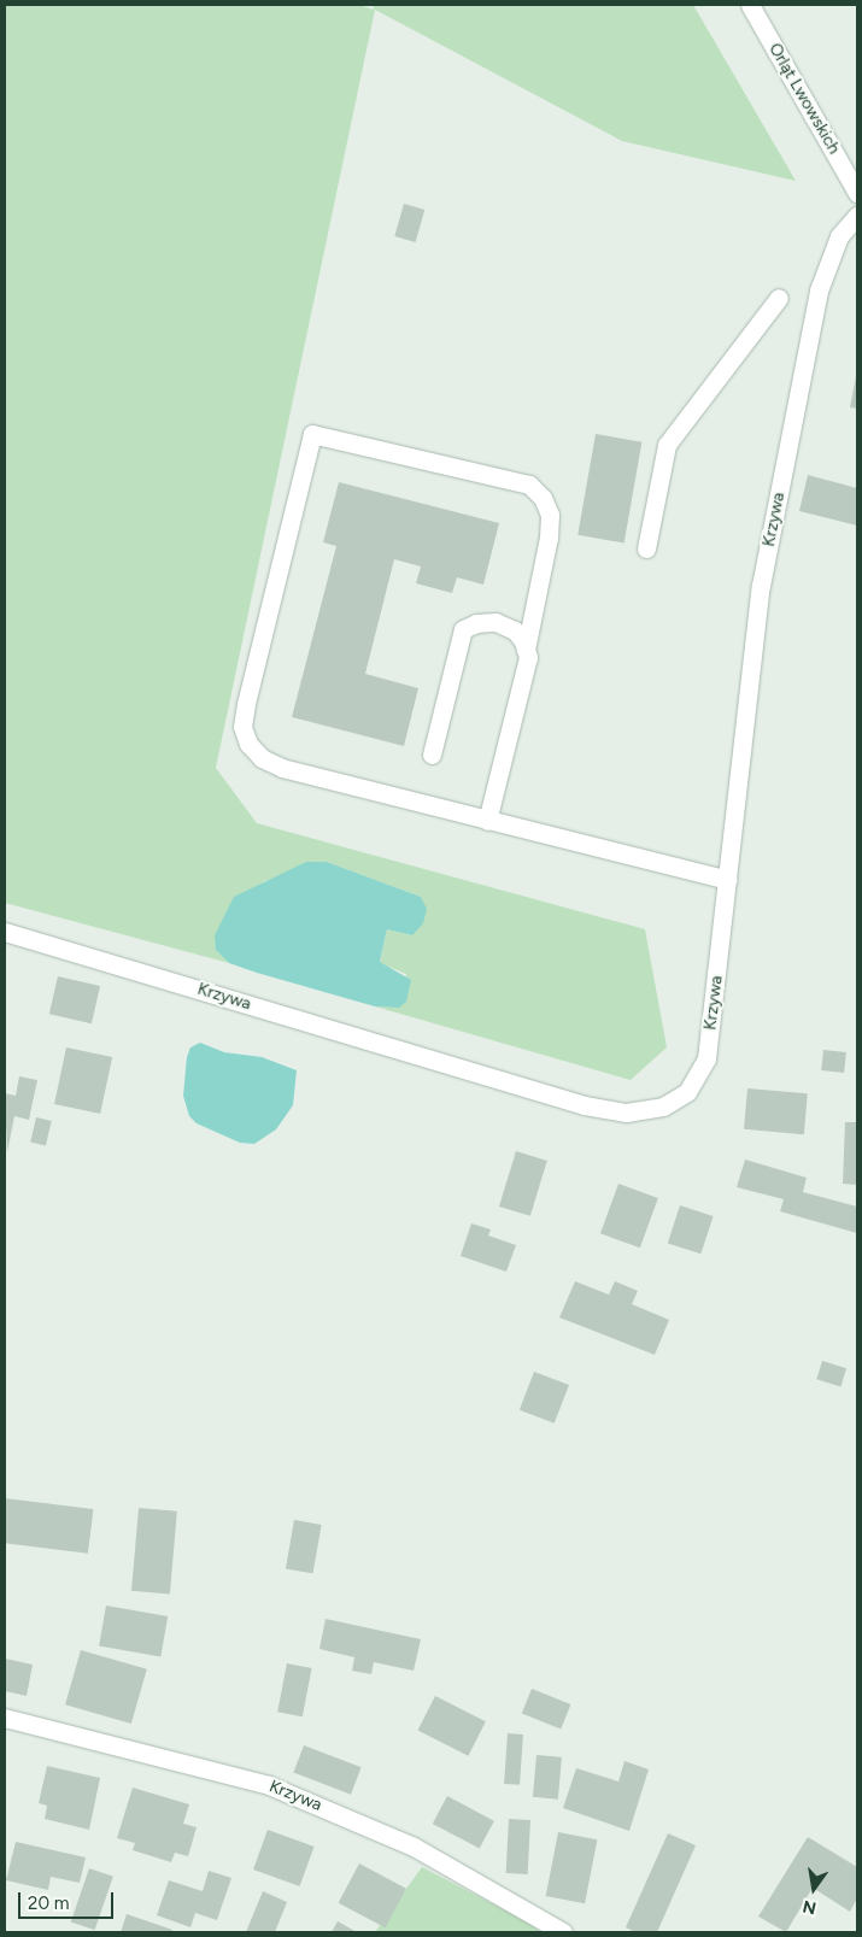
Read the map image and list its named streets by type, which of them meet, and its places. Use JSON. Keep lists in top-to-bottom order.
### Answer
{
  "streets": {
    "street": ["Orląt Lwowskich", "Krzywa"]
  },
  "scale_bar": "20 m",
  "north": "bottom"
}
